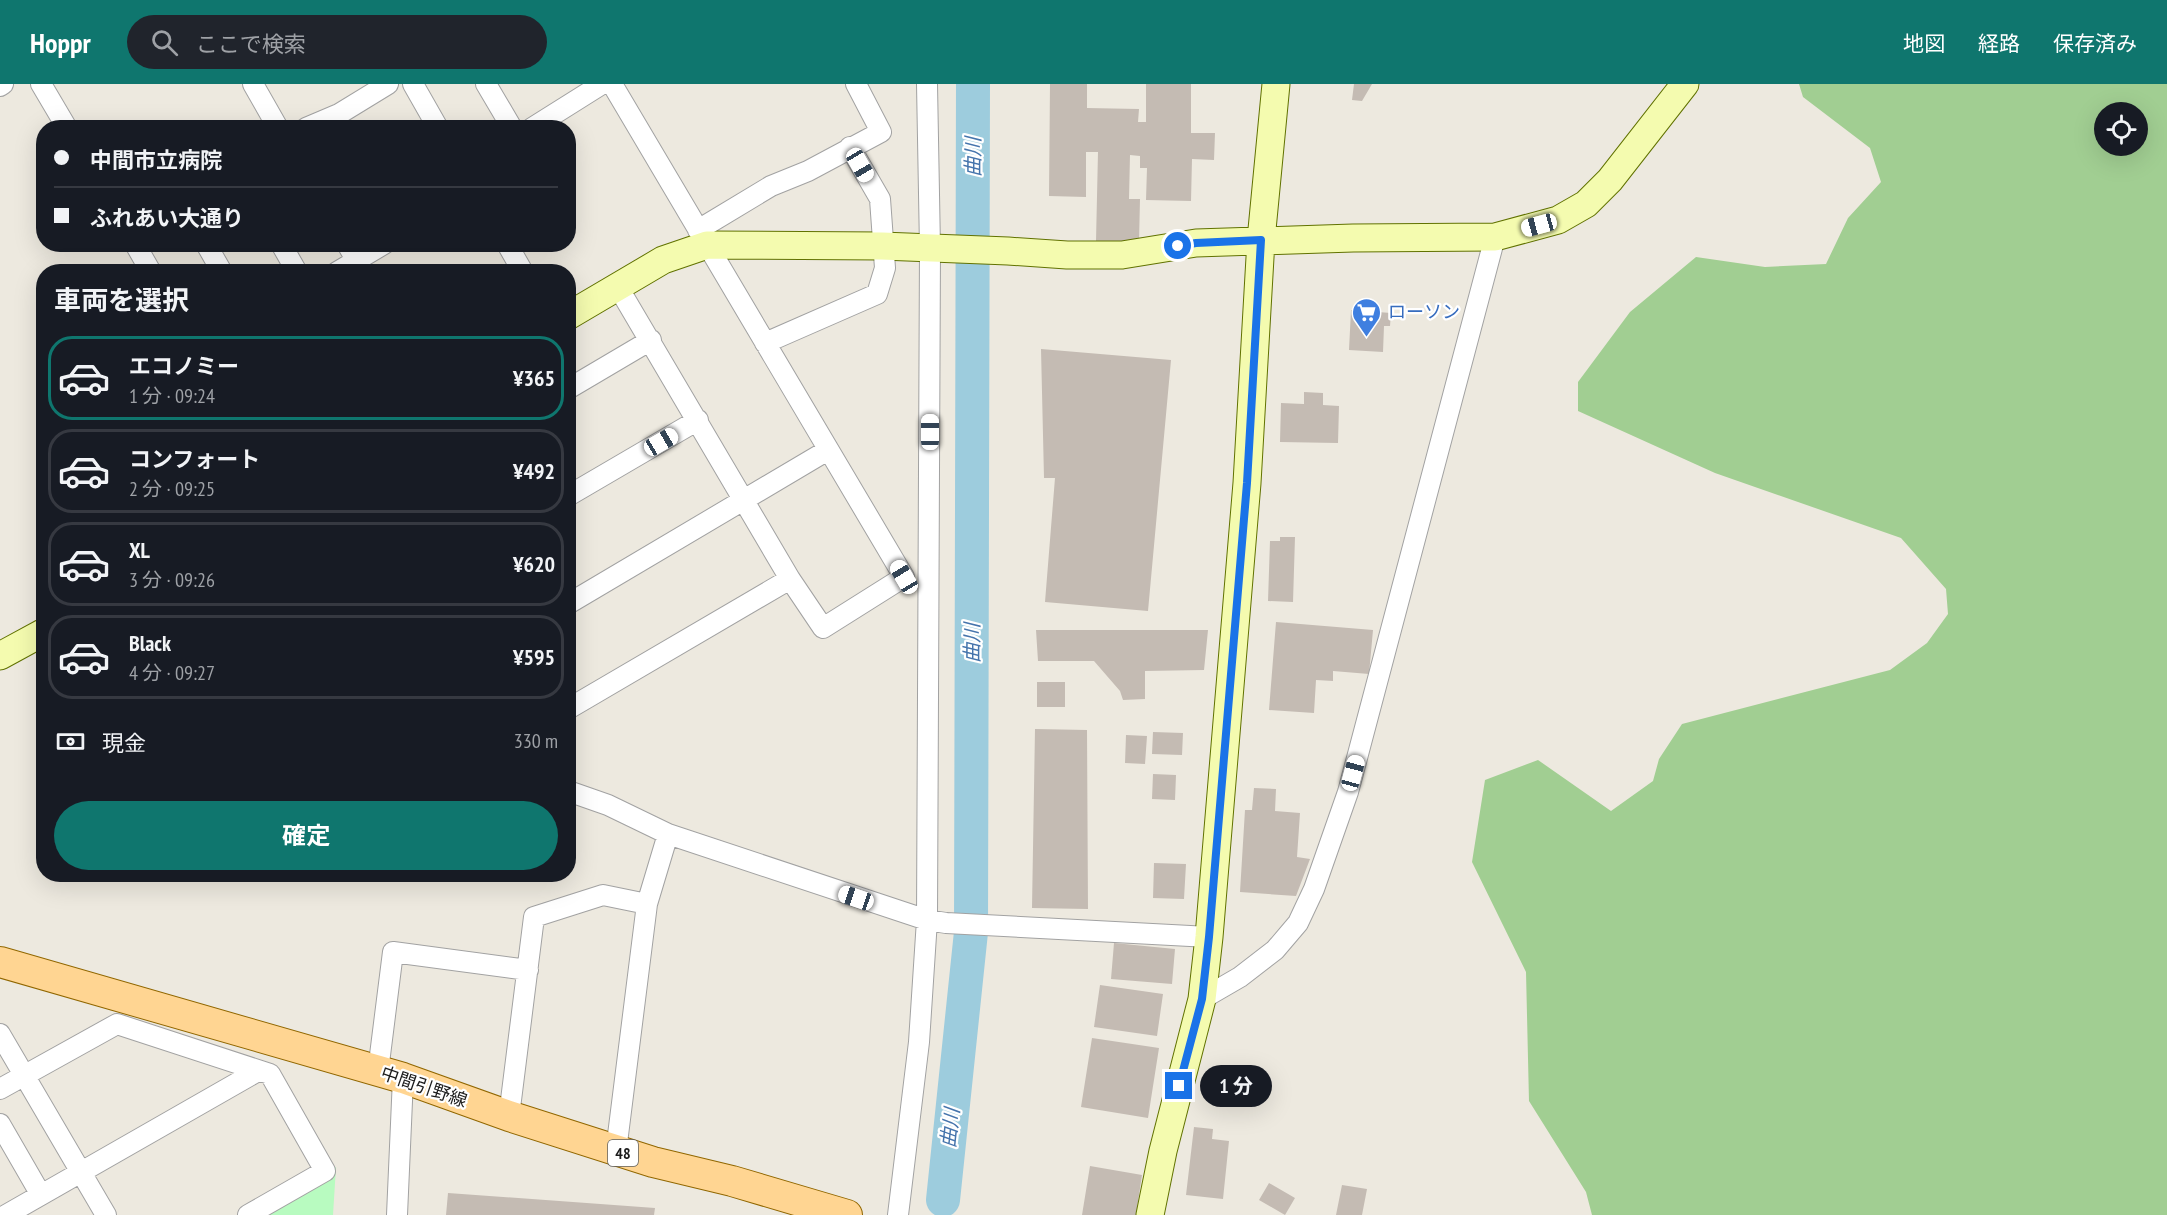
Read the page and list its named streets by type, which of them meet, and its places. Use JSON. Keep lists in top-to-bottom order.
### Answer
{
  "streets": {
    "main road": ["中間引野線", "48"]
  },
  "water": ["曲川"],
  "places": {
    "supermarket": ["ローソン"]
  },
  "page": {
    "header": "Hoppr",
    "search": "ここで検索",
    "nav": ["地図", "経路", "保存済み"],
    "banner": ["中間市立病院", "ふれあい大通り"],
    "heading": "車両を選択",
    "list": [
      {
        "name": "エコノミー",
        "note": "1 分 · 09:24",
        "value": "¥365"
      },
      {
        "name": "コンフォート",
        "note": "2 分 · 09:25",
        "value": "¥492"
      },
      {
        "name": "XL",
        "note": "3 分 · 09:26",
        "value": "¥620"
      },
      {
        "name": "Black",
        "note": "4 分 · 09:27",
        "value": "¥595"
      }
    ],
    "pay": ["現金", "330 m"],
    "buttons": "確定",
    "bubble": "1 分"
  }
}
